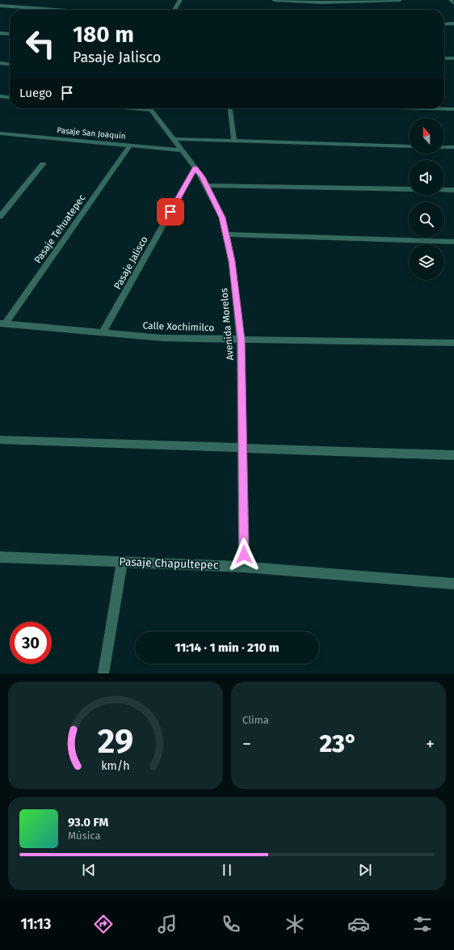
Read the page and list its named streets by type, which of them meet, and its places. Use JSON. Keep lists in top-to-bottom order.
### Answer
{
  "streets": {
    "street": [
      "Pasaje San Joaquin",
      "Pasaje Tehuatepec",
      "Pasaje Jalisco",
      "Avenida Morelos",
      "Calle Xochimilco",
      "Pasaje Chapultepec"
    ]
  },
  "crossings": [
    ["Pasaje San Joaquin", "Pasaje Tehuatepec"],
    ["Pasaje San Joaquin", "Avenida Morelos"],
    ["Pasaje Tehuatepec", "Calle Xochimilco"],
    ["Pasaje Jalisco", "Avenida Morelos"],
    ["Pasaje Jalisco", "Calle Xochimilco"],
    ["Avenida Morelos", "Calle Xochimilco"],
    ["Avenida Morelos", "Pasaje Chapultepec"]
  ],
  "north": "top",
  "page": {
    "turn": ["180 m", "Pasaje Jalisco"],
    "then": "Luego",
    "limit": "30",
    "trip": "11:14 · 1 min · 210 m",
    "tile": "Clima",
    "heat": ["−", "23°", "+"],
    "song": ["93.0 FM", "Música"],
    "tabs": "11:13",
    "gauge": ["29", "km/h"]
  }
}
